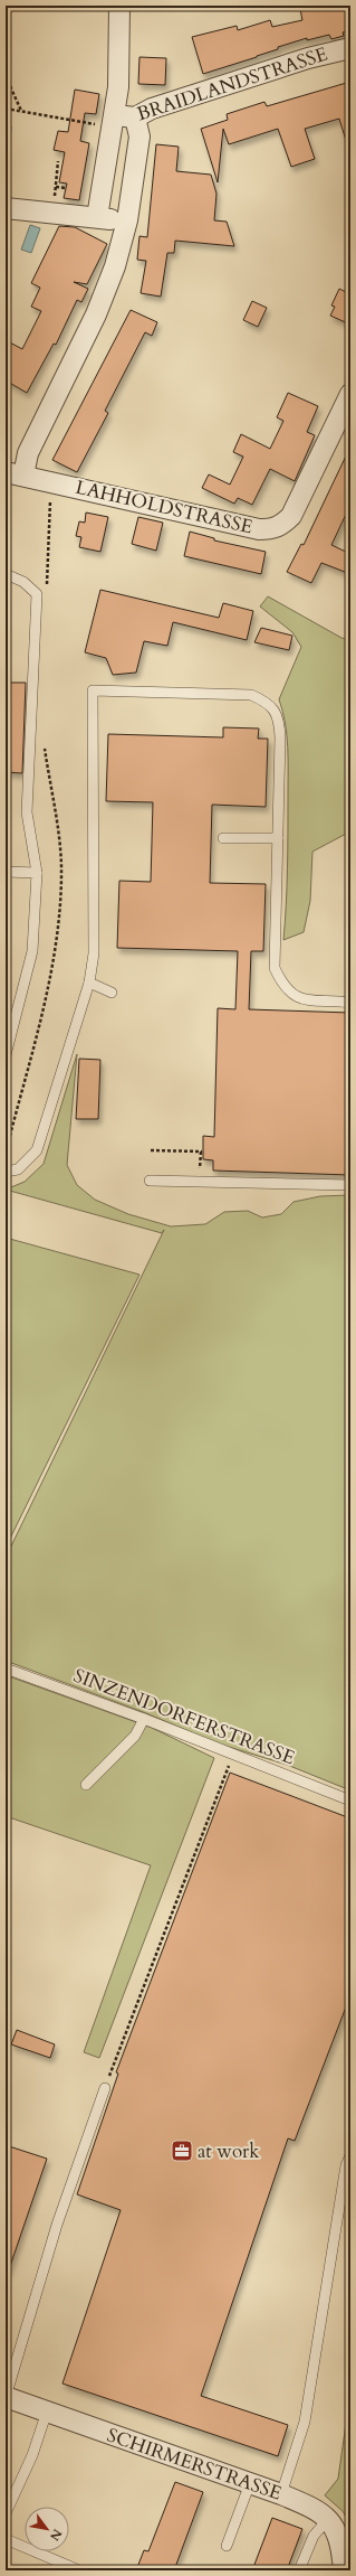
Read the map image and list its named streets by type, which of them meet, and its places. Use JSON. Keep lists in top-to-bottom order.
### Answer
{
  "streets": {
    "street": ["BRAIDLANDSTRASSE", "LAHHOLDSTRASSE", "SCHIRMERSTRASSE"],
    "lane": ["SINZENDORFERSTRASSE"]
  },
  "places": {
    "office": ["at work"]
  },
  "north": "bottom right"
}
